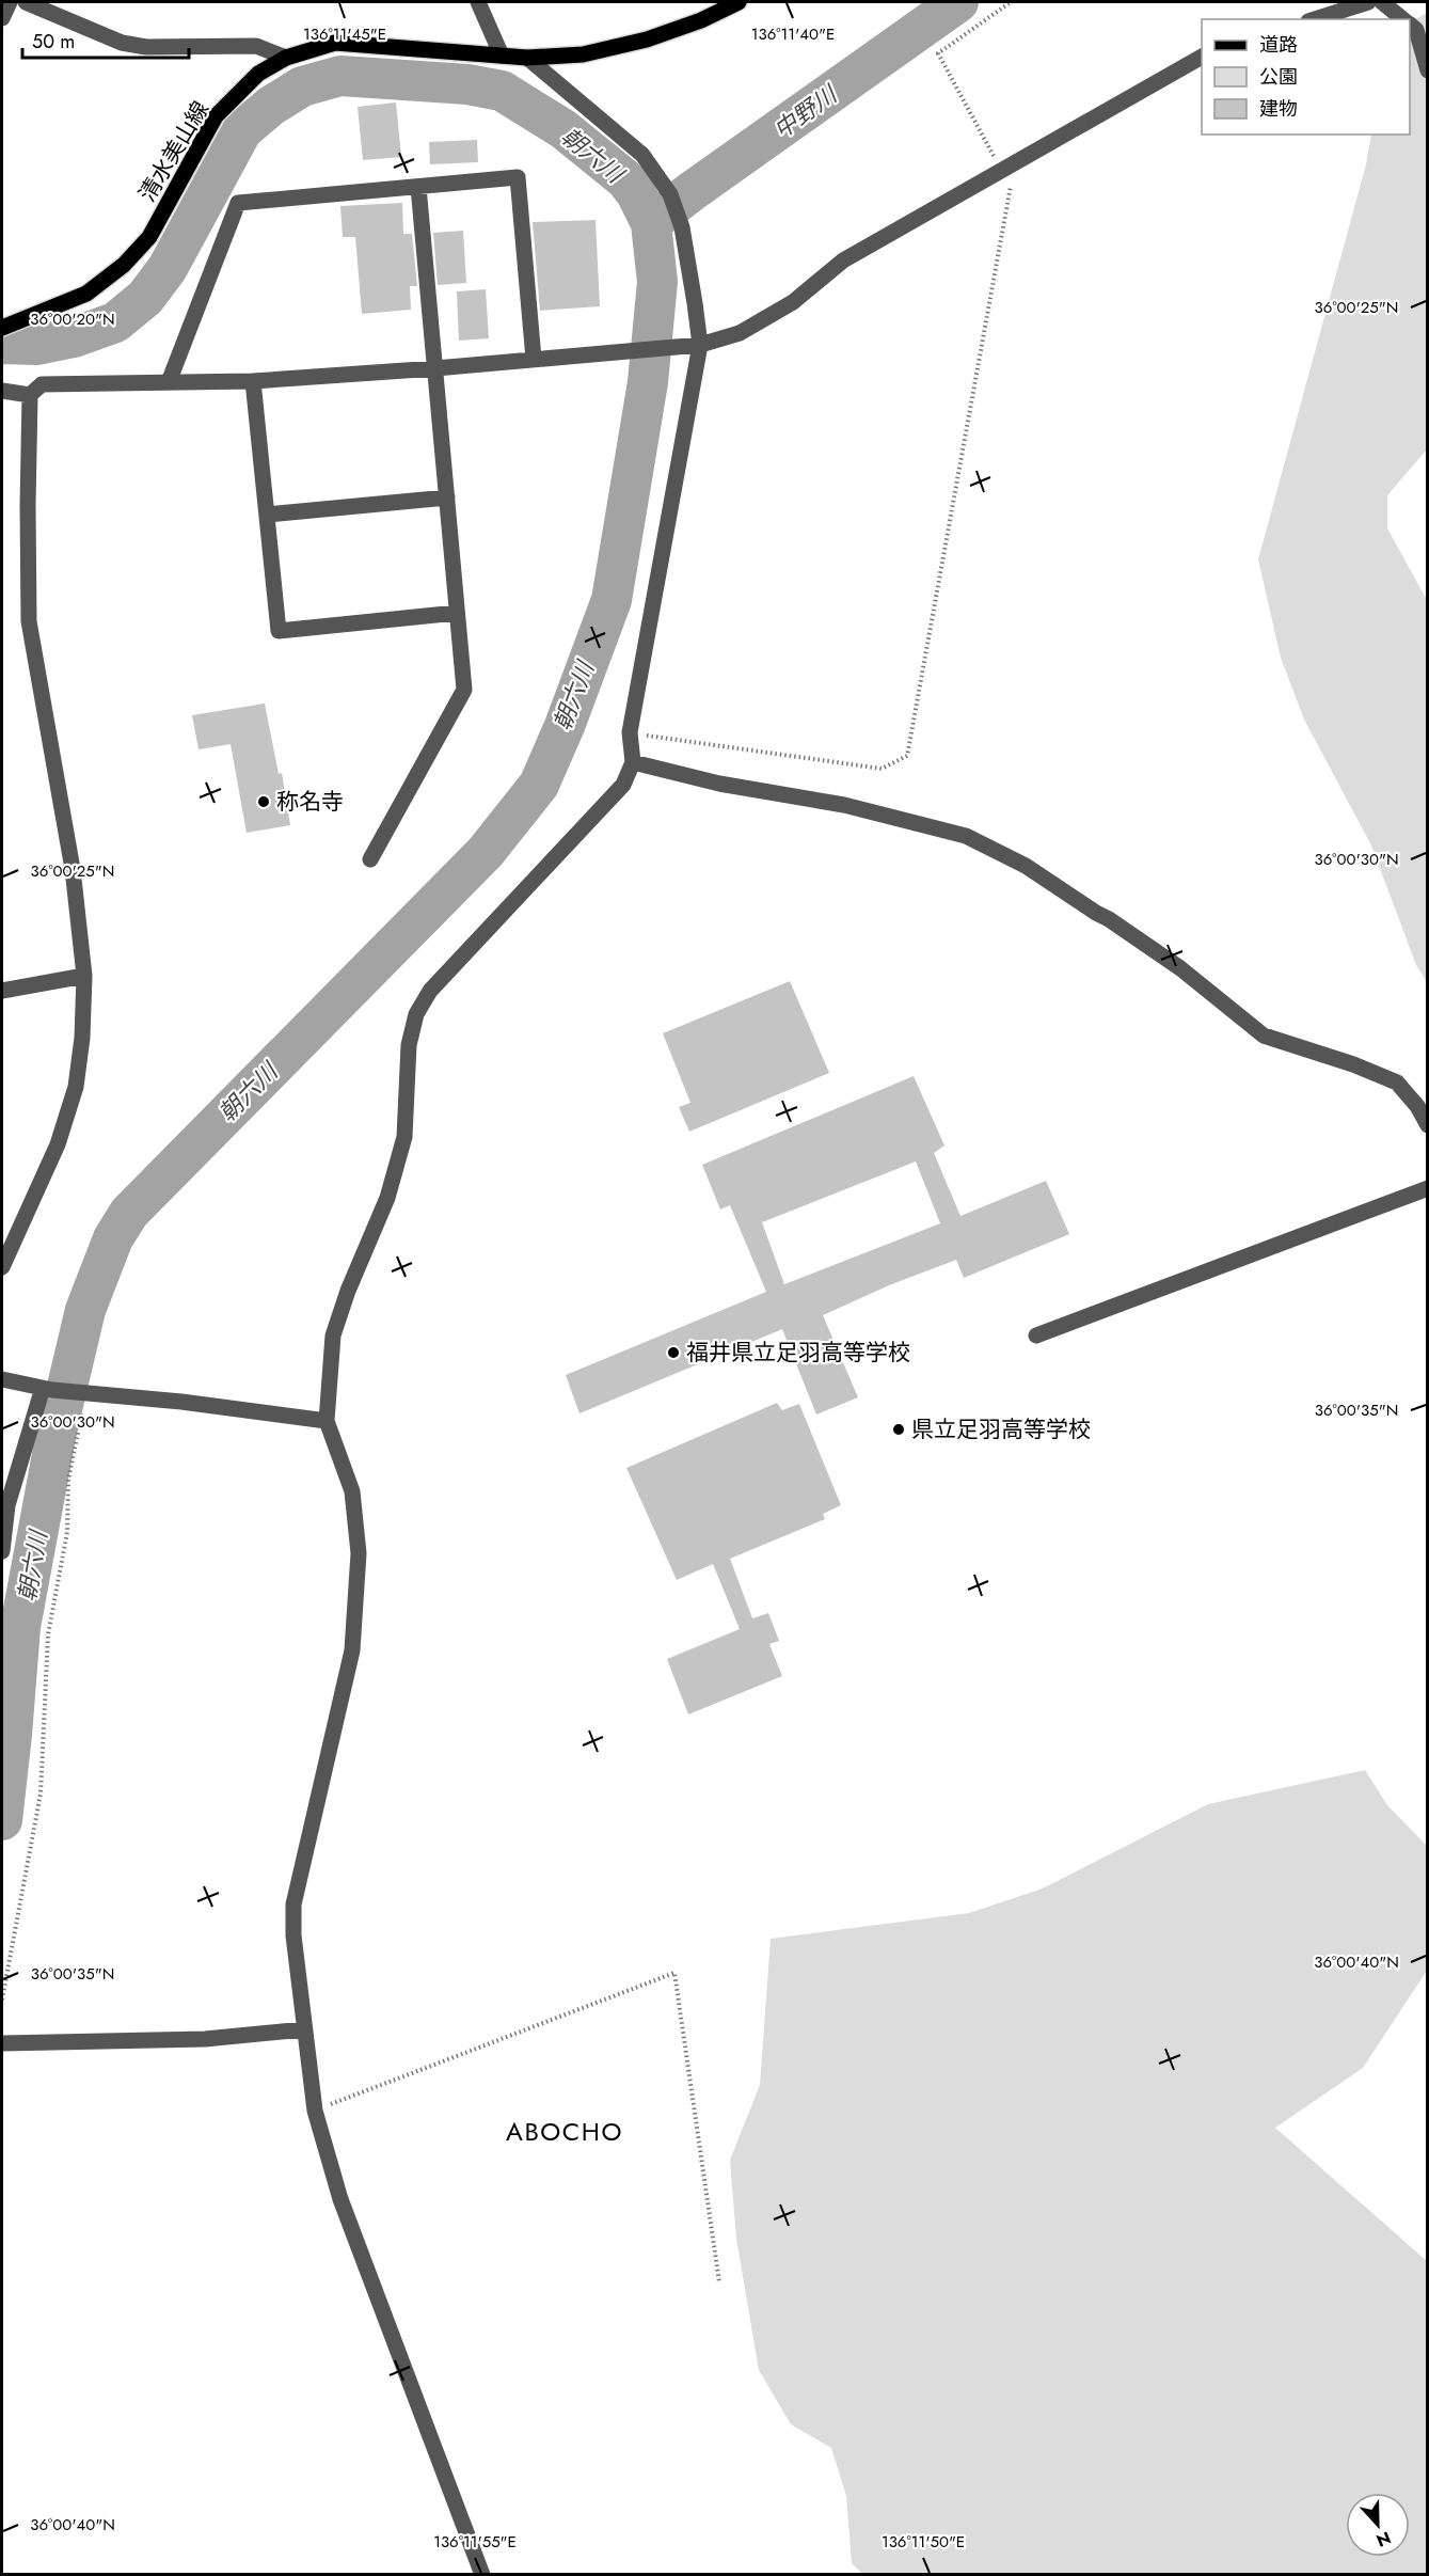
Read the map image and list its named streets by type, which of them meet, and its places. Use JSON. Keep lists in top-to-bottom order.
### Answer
{
  "streets": {
    "main road": ["清水美山線"]
  },
  "districts": ["ABOCHO"],
  "water": ["中野川", "朝六川"],
  "places": ["称名寺", "福井県立足羽高等学校", "県立足羽高等学校"],
  "legend": ["道路", "公園", "建物"],
  "scale_bar": "50 m",
  "north": "bottom",
  "coordinates": [
    "136°11'45\"E",
    "136°11'40\"E",
    "36°00'25\"N",
    "36°00'20\"N",
    "36°00'30\"N",
    "36°00'35\"N",
    "36°00'40\"N",
    "136°11'55\"E",
    "136°11'50\"E"
  ]
}
